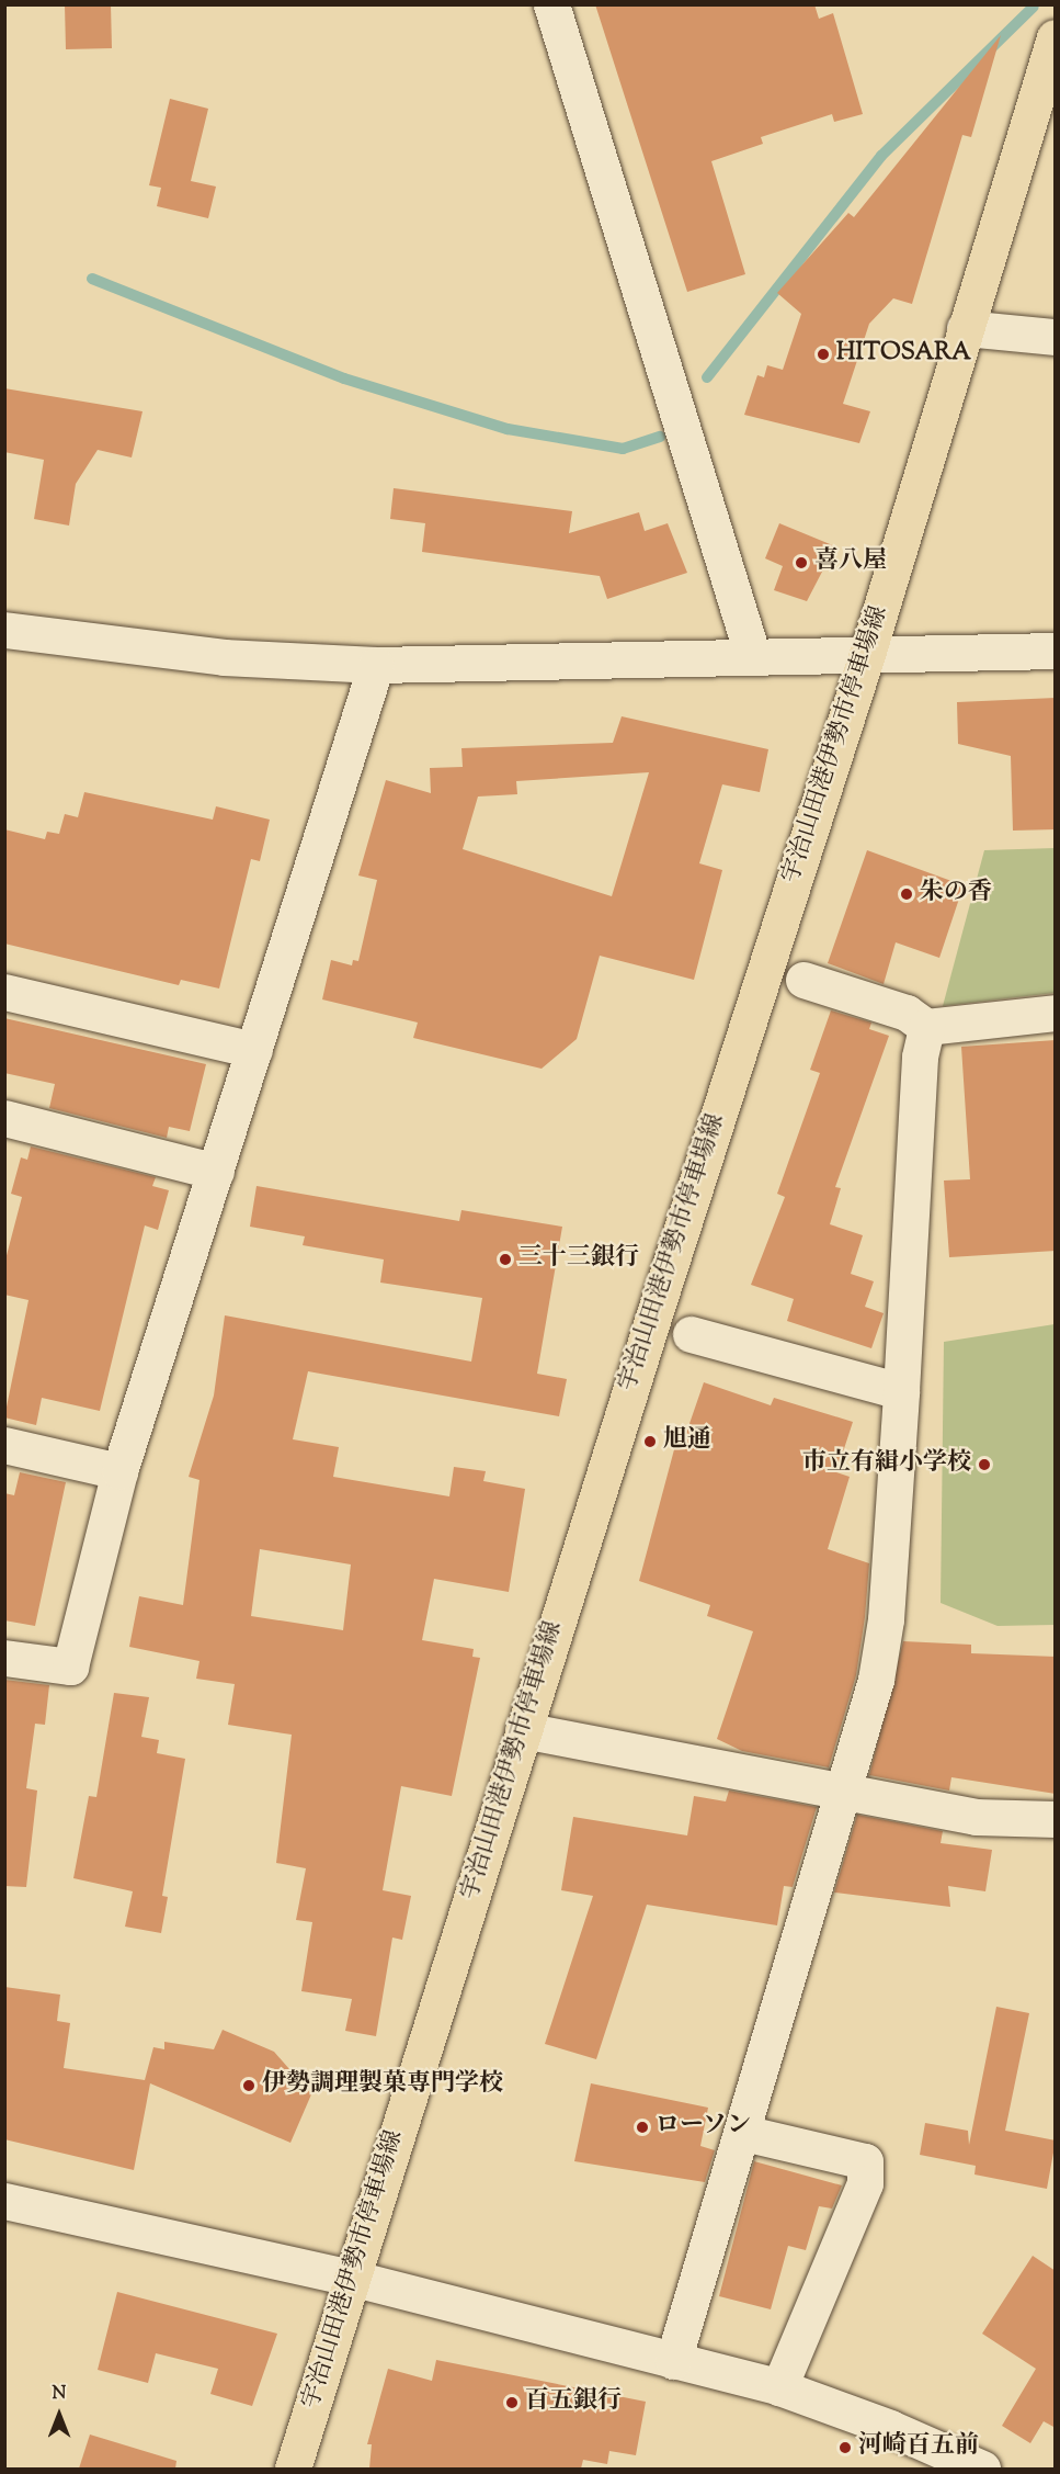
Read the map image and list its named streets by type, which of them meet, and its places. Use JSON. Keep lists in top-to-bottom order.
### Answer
{
  "streets": {
    "main road": ["宇治山田港伊勢市停車場線"]
  },
  "places": [
    "HITOSARA",
    "喜八屋",
    "朱の香",
    "三十三銀行",
    "旭通",
    "市立有緝小学校",
    "伊勢調理製菓専門学校",
    "ローソン",
    "百五銀行",
    "河崎百五前"
  ],
  "north": "top"
}
